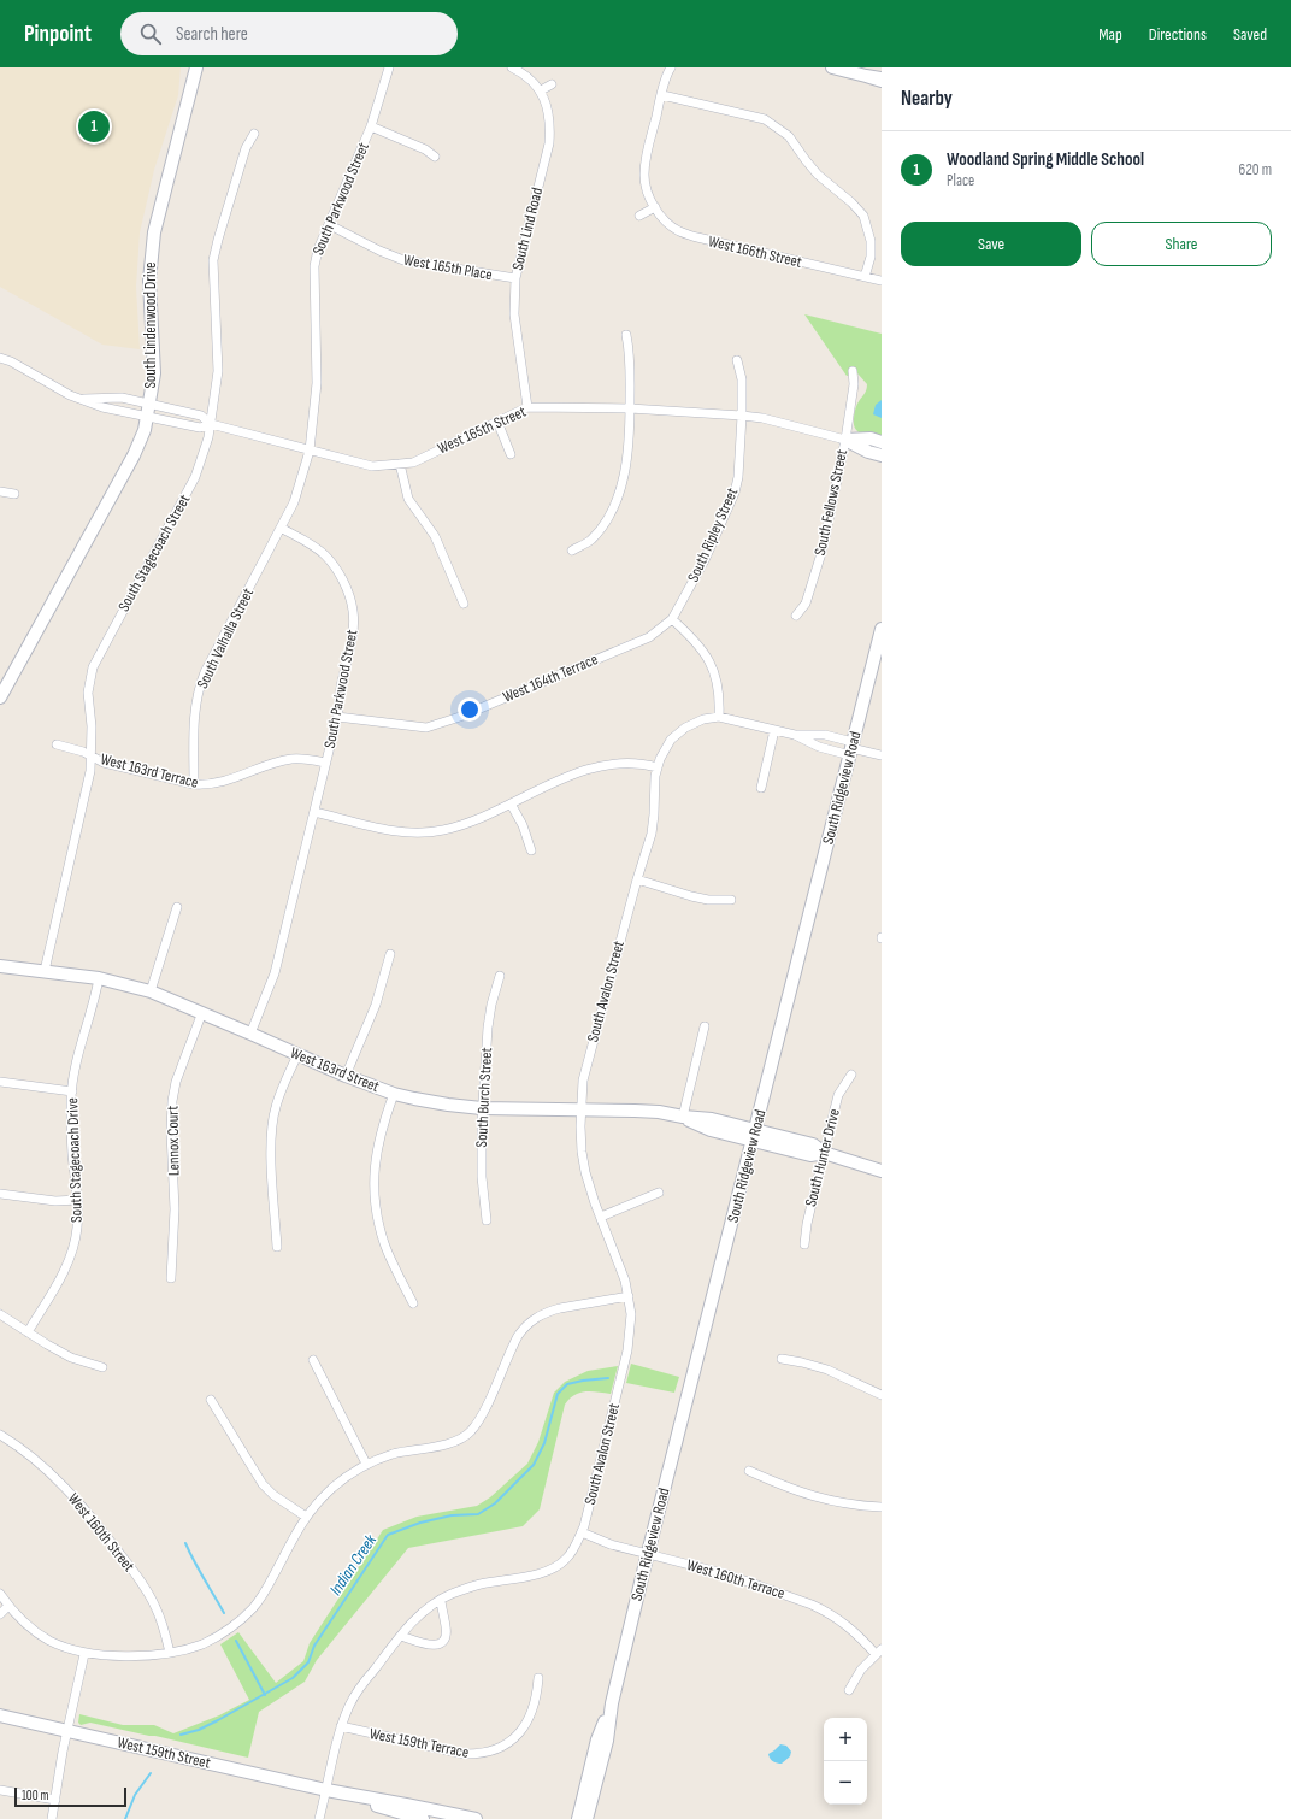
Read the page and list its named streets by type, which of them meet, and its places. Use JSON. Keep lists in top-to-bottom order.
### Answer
{
  "streets": {
    "main road": [
      "South Lindenwood Drive",
      "West 165th Street",
      "South Ridgeview Road",
      "West 163rd Street",
      "West 159th Street"
    ],
    "street": [
      "South Parkwood Street",
      "South Lind Road",
      "West 166th Street",
      "West 165th Place",
      "South Fellows Street",
      "South Ripley Street",
      "South Stagecoach Street",
      "South Valhalla Street",
      "West 164th Terrace",
      "West 163rd Terrace",
      "South Avalon Street",
      "South Burch Street",
      "Lennox Court",
      "South Hunter Drive",
      "South Stagecoach Drive",
      "West 160th Street",
      "West 160th Terrace",
      "West 159th Terrace"
    ]
  },
  "crossings": [
    ["South Parkwood Street", "West 165th Place"],
    ["South Parkwood Street", "West 165th Street"],
    ["South Parkwood Street", "South Valhalla Street"],
    ["South Parkwood Street", "West 164th Terrace"],
    ["South Parkwood Street", "West 163rd Terrace"],
    ["South Parkwood Street", "West 163rd Street"],
    ["South Lind Road", "West 165th Place"],
    ["South Lind Road", "West 165th Street"],
    ["South Lindenwood Drive", "West 165th Street"],
    ["West 165th Street", "South Fellows Street"],
    ["West 165th Street", "South Ripley Street"],
    ["West 165th Street", "South Stagecoach Street"],
    ["South Ripley Street", "West 164th Terrace"],
    ["South Stagecoach Street", "West 163rd Terrace"],
    ["South Stagecoach Street", "West 163rd Street"],
    ["South Valhalla Street", "West 163rd Terrace"],
    ["South Ridgeview Road", "West 163rd Street"],
    ["South Ridgeview Road", "West 160th Terrace"],
    ["South Avalon Street", "West 163rd Street"],
    ["South Avalon Street", "West 160th Terrace"],
    ["South Avalon Street", "West 159th Terrace"],
    ["South Avalon Street", "West 159th Street"],
    ["West 163rd Street", "South Burch Street"],
    ["West 163rd Street", "Lennox Court"],
    ["West 163rd Street", "South Hunter Drive"],
    ["West 163rd Street", "South Stagecoach Drive"]
  ],
  "water": ["Indian Creek"],
  "scale_bar": "100 m",
  "page": {
    "header": "Pinpoint",
    "search": "Search here",
    "nav": ["Map", "Directions", "Saved"],
    "heading": "Nearby",
    "pins": "1",
    "list": [
      {
        "mark": "1",
        "name": "Woodland Spring Middle School",
        "note": "Place",
        "value": "620 m"
      }
    ],
    "buttons": ["Save", "Share"],
    "map_buttons": ["+", "−"],
    "scale": "100 m"
  }
}
